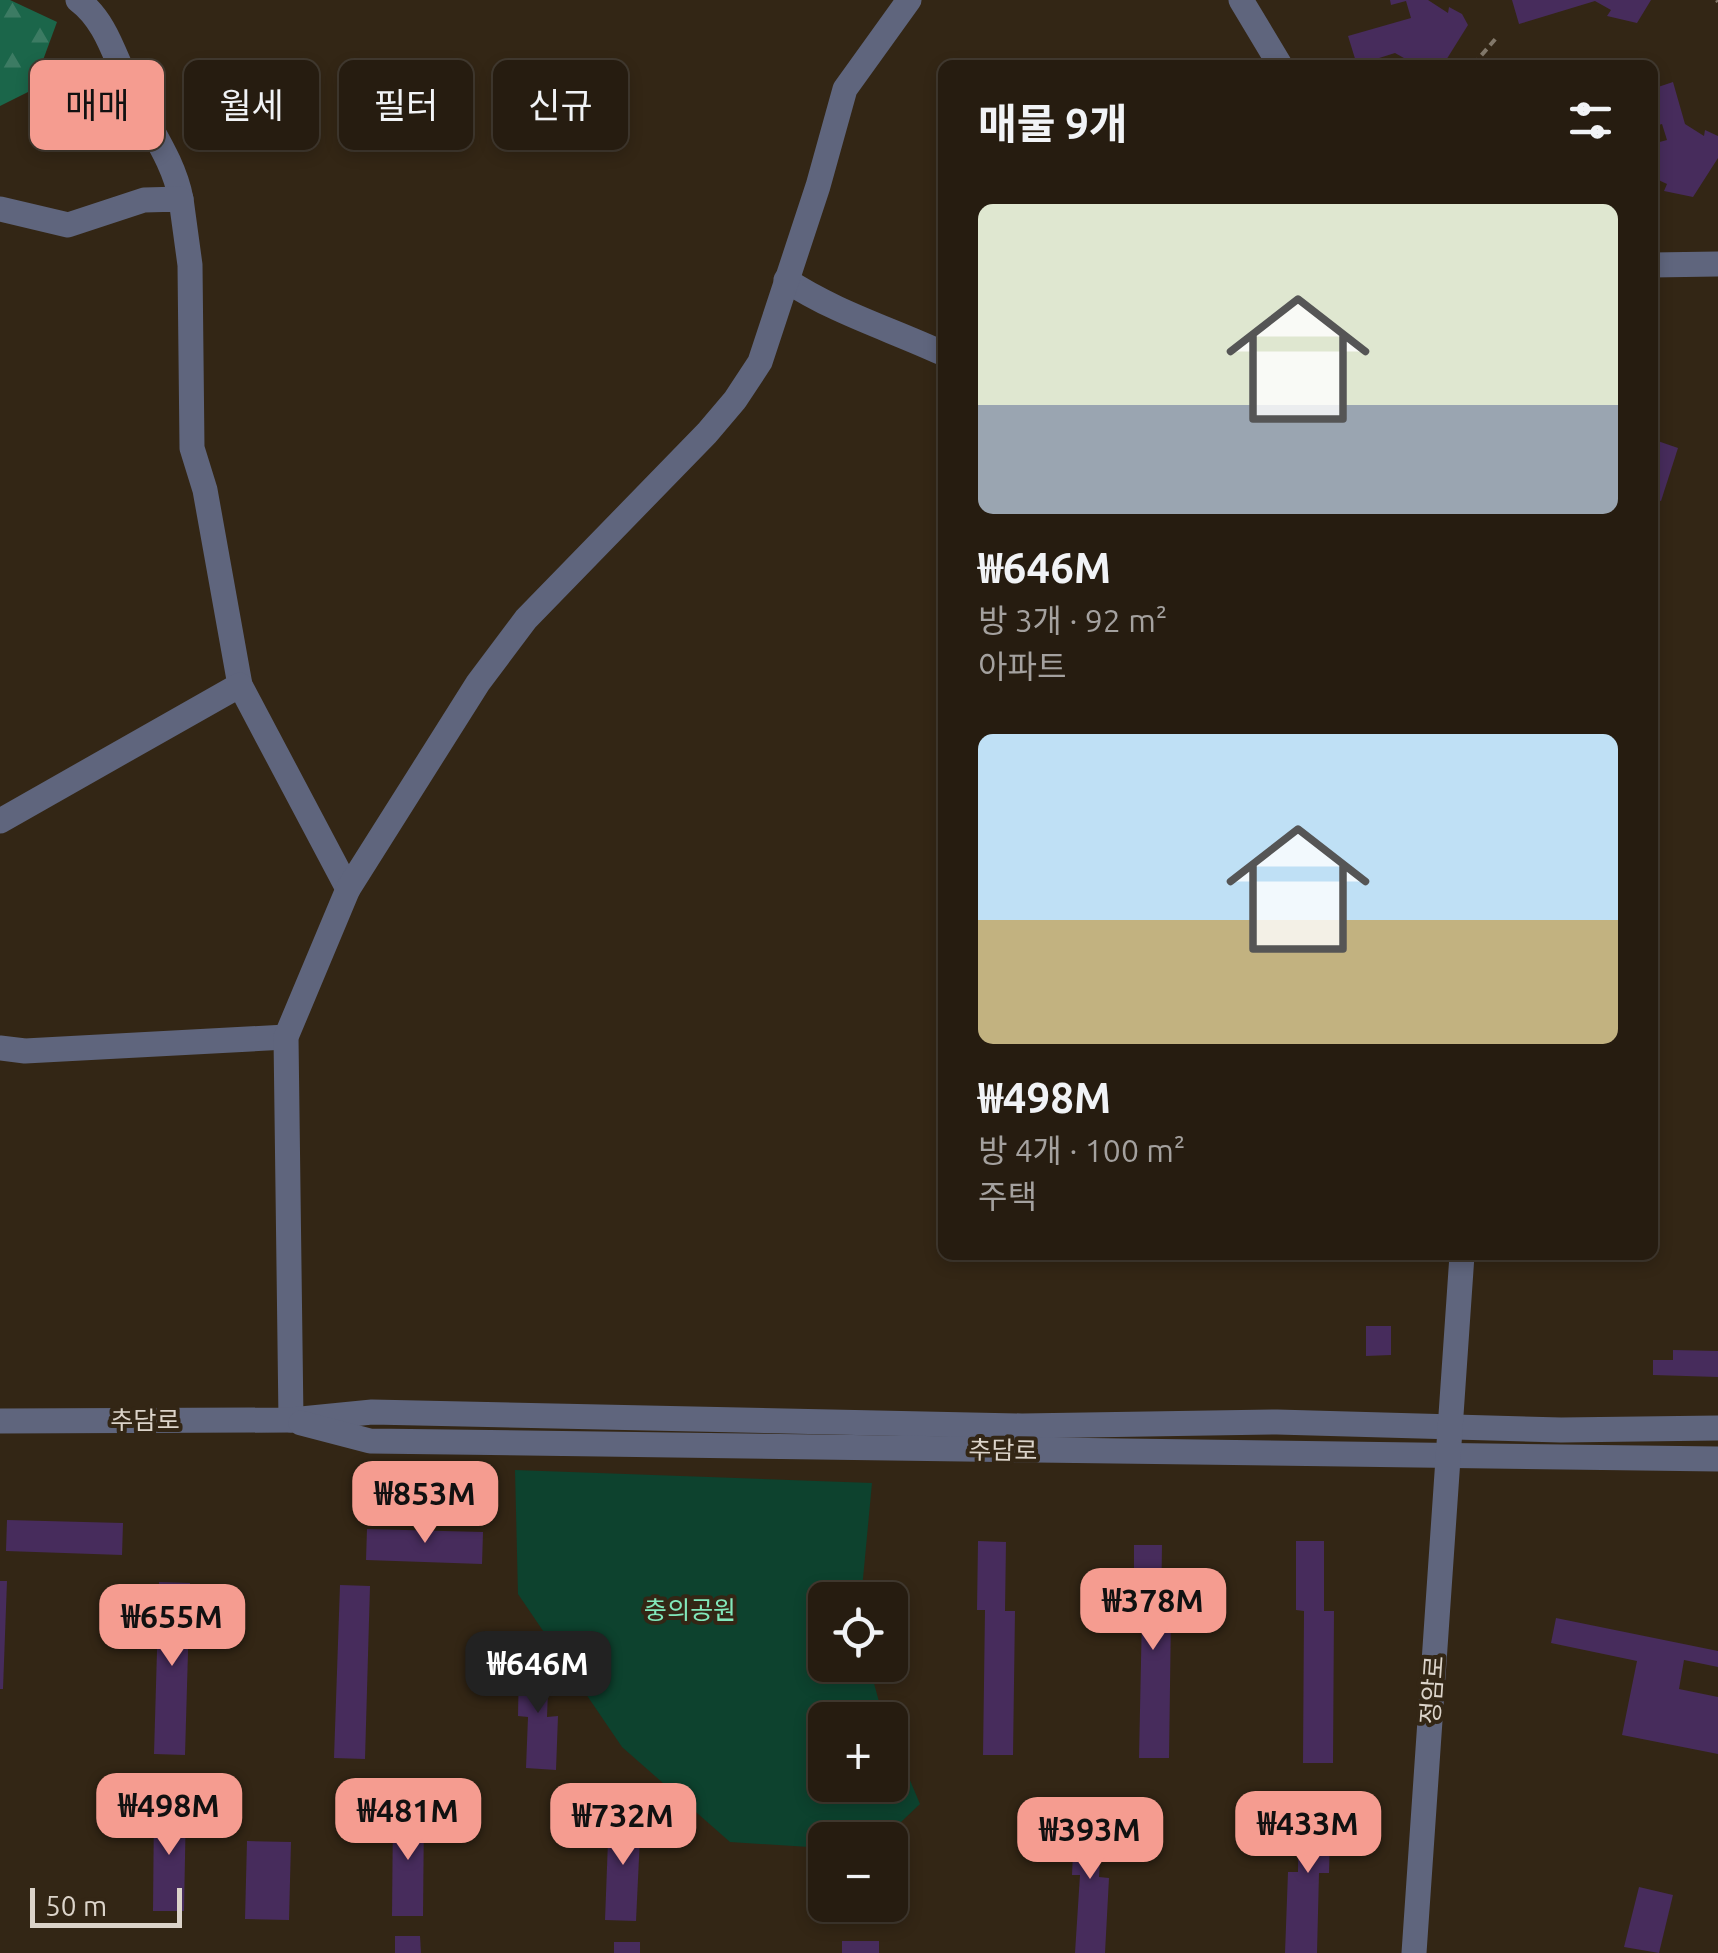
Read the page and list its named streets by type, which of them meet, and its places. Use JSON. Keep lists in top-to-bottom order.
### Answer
{
  "streets": {
    "street": ["추담로", "정암로"]
  },
  "crossings": [
    ["추담로", "정암로"]
  ],
  "parks": ["충의공원"],
  "scale_bar": "50 m",
  "page": {
    "chip": [
      "매매",
      "월세",
      "필터",
      "신규"
    ],
    "heading": "매물 9개",
    "list": [
      {
        "name": "₩646M",
        "note": "방 3개 · 92 m² · 아파트"
      },
      {
        "name": "₩498M",
        "note": "방 4개 · 100 m² · 주택"
      }
    ],
    "price": [
      "₩853M",
      "₩378M",
      "₩655M",
      "₩646M",
      "₩498M",
      "₩481M",
      "₩732M",
      "₩433M",
      "₩393M"
    ],
    "map_buttons": ["+", "−"],
    "scale": "50 m"
  }
}
